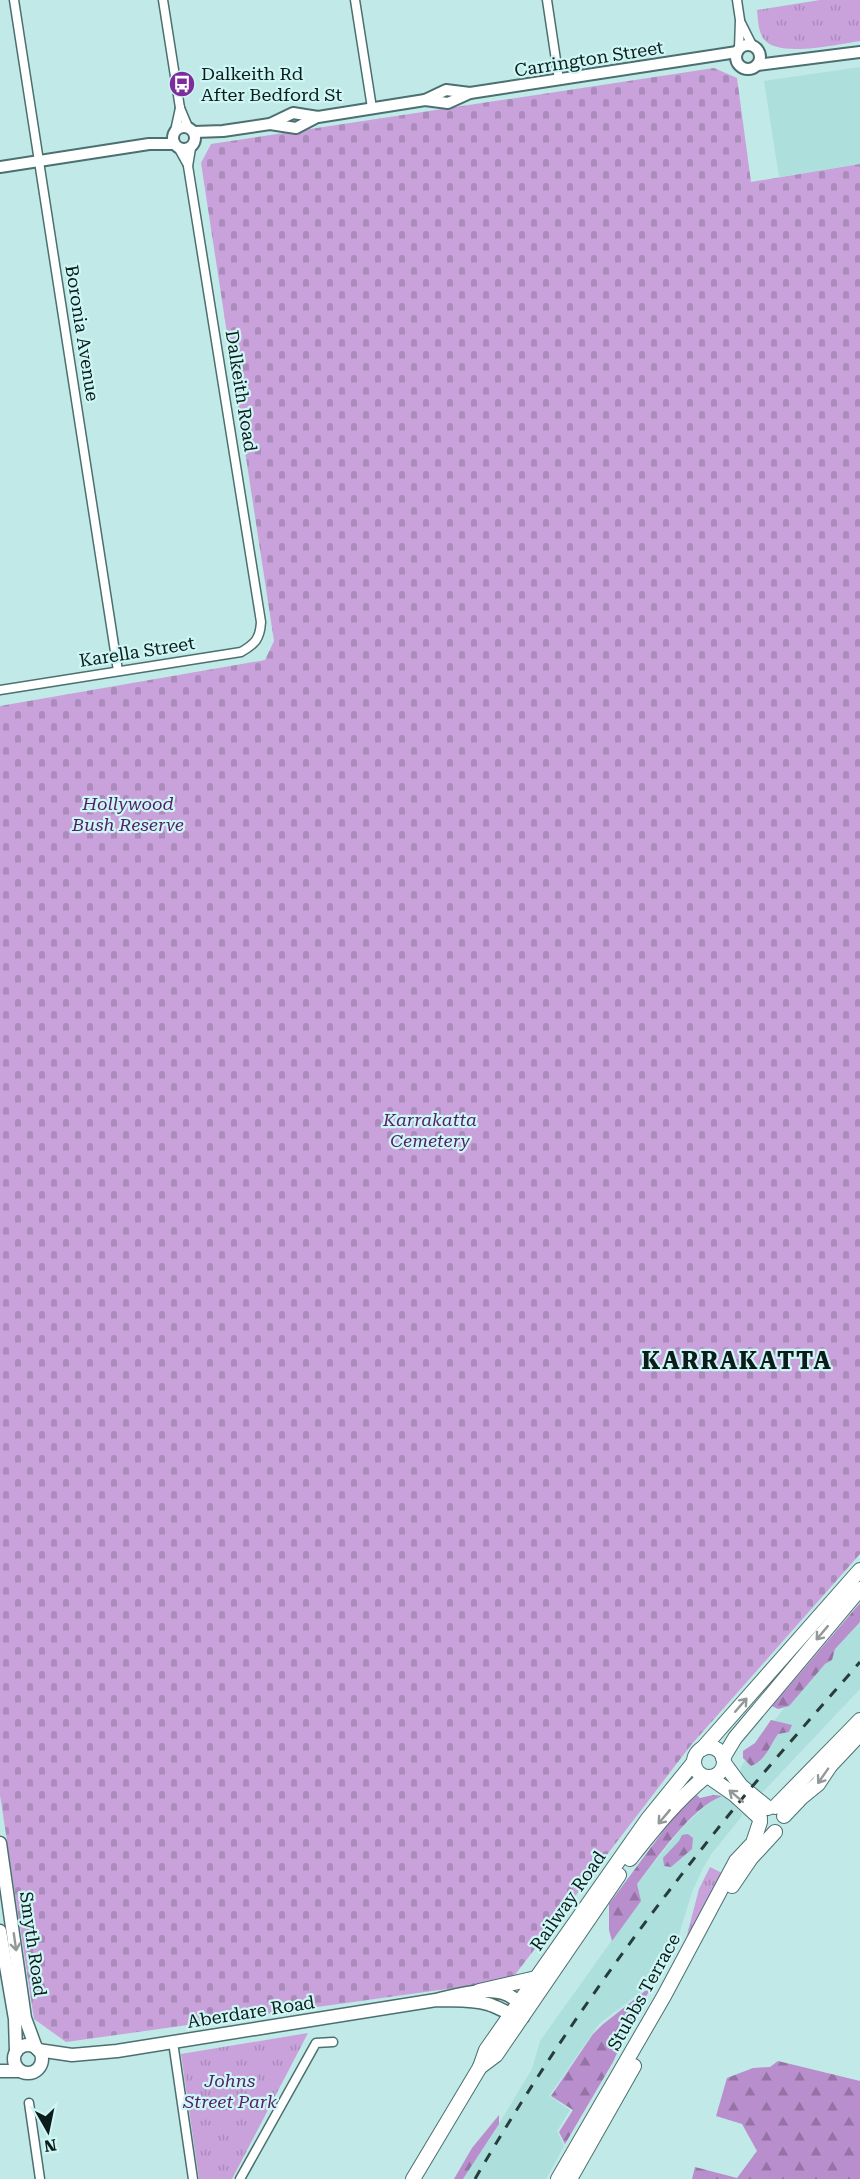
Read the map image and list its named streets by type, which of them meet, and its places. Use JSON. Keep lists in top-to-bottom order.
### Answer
{
  "streets": {
    "main road": [
      "Railway Road",
      "Smyth Road",
      "Stubbs Terrace",
      "Aberdare Road"
    ],
    "street": [
      "Carrington Street",
      "Boronia Avenue",
      "Dalkeith Road",
      "Karella Street"
    ]
  },
  "crossings": [
    ["Carrington Street", "Dalkeith Road"],
    ["Boronia Avenue", "Karella Street"],
    ["Dalkeith Road", "Karella Street"],
    ["Railway Road", "Aberdare Road"],
    ["Smyth Road", "Aberdare Road"]
  ],
  "districts": ["KARRAKATTA"],
  "parks": ["Hollywood Bush Reserve", "Karrakatta Cemetery", "Johns Street Park"],
  "places": {
    "bus stop": ["Dalkeith Rd After Bedford St"]
  },
  "north": "bottom"
}
